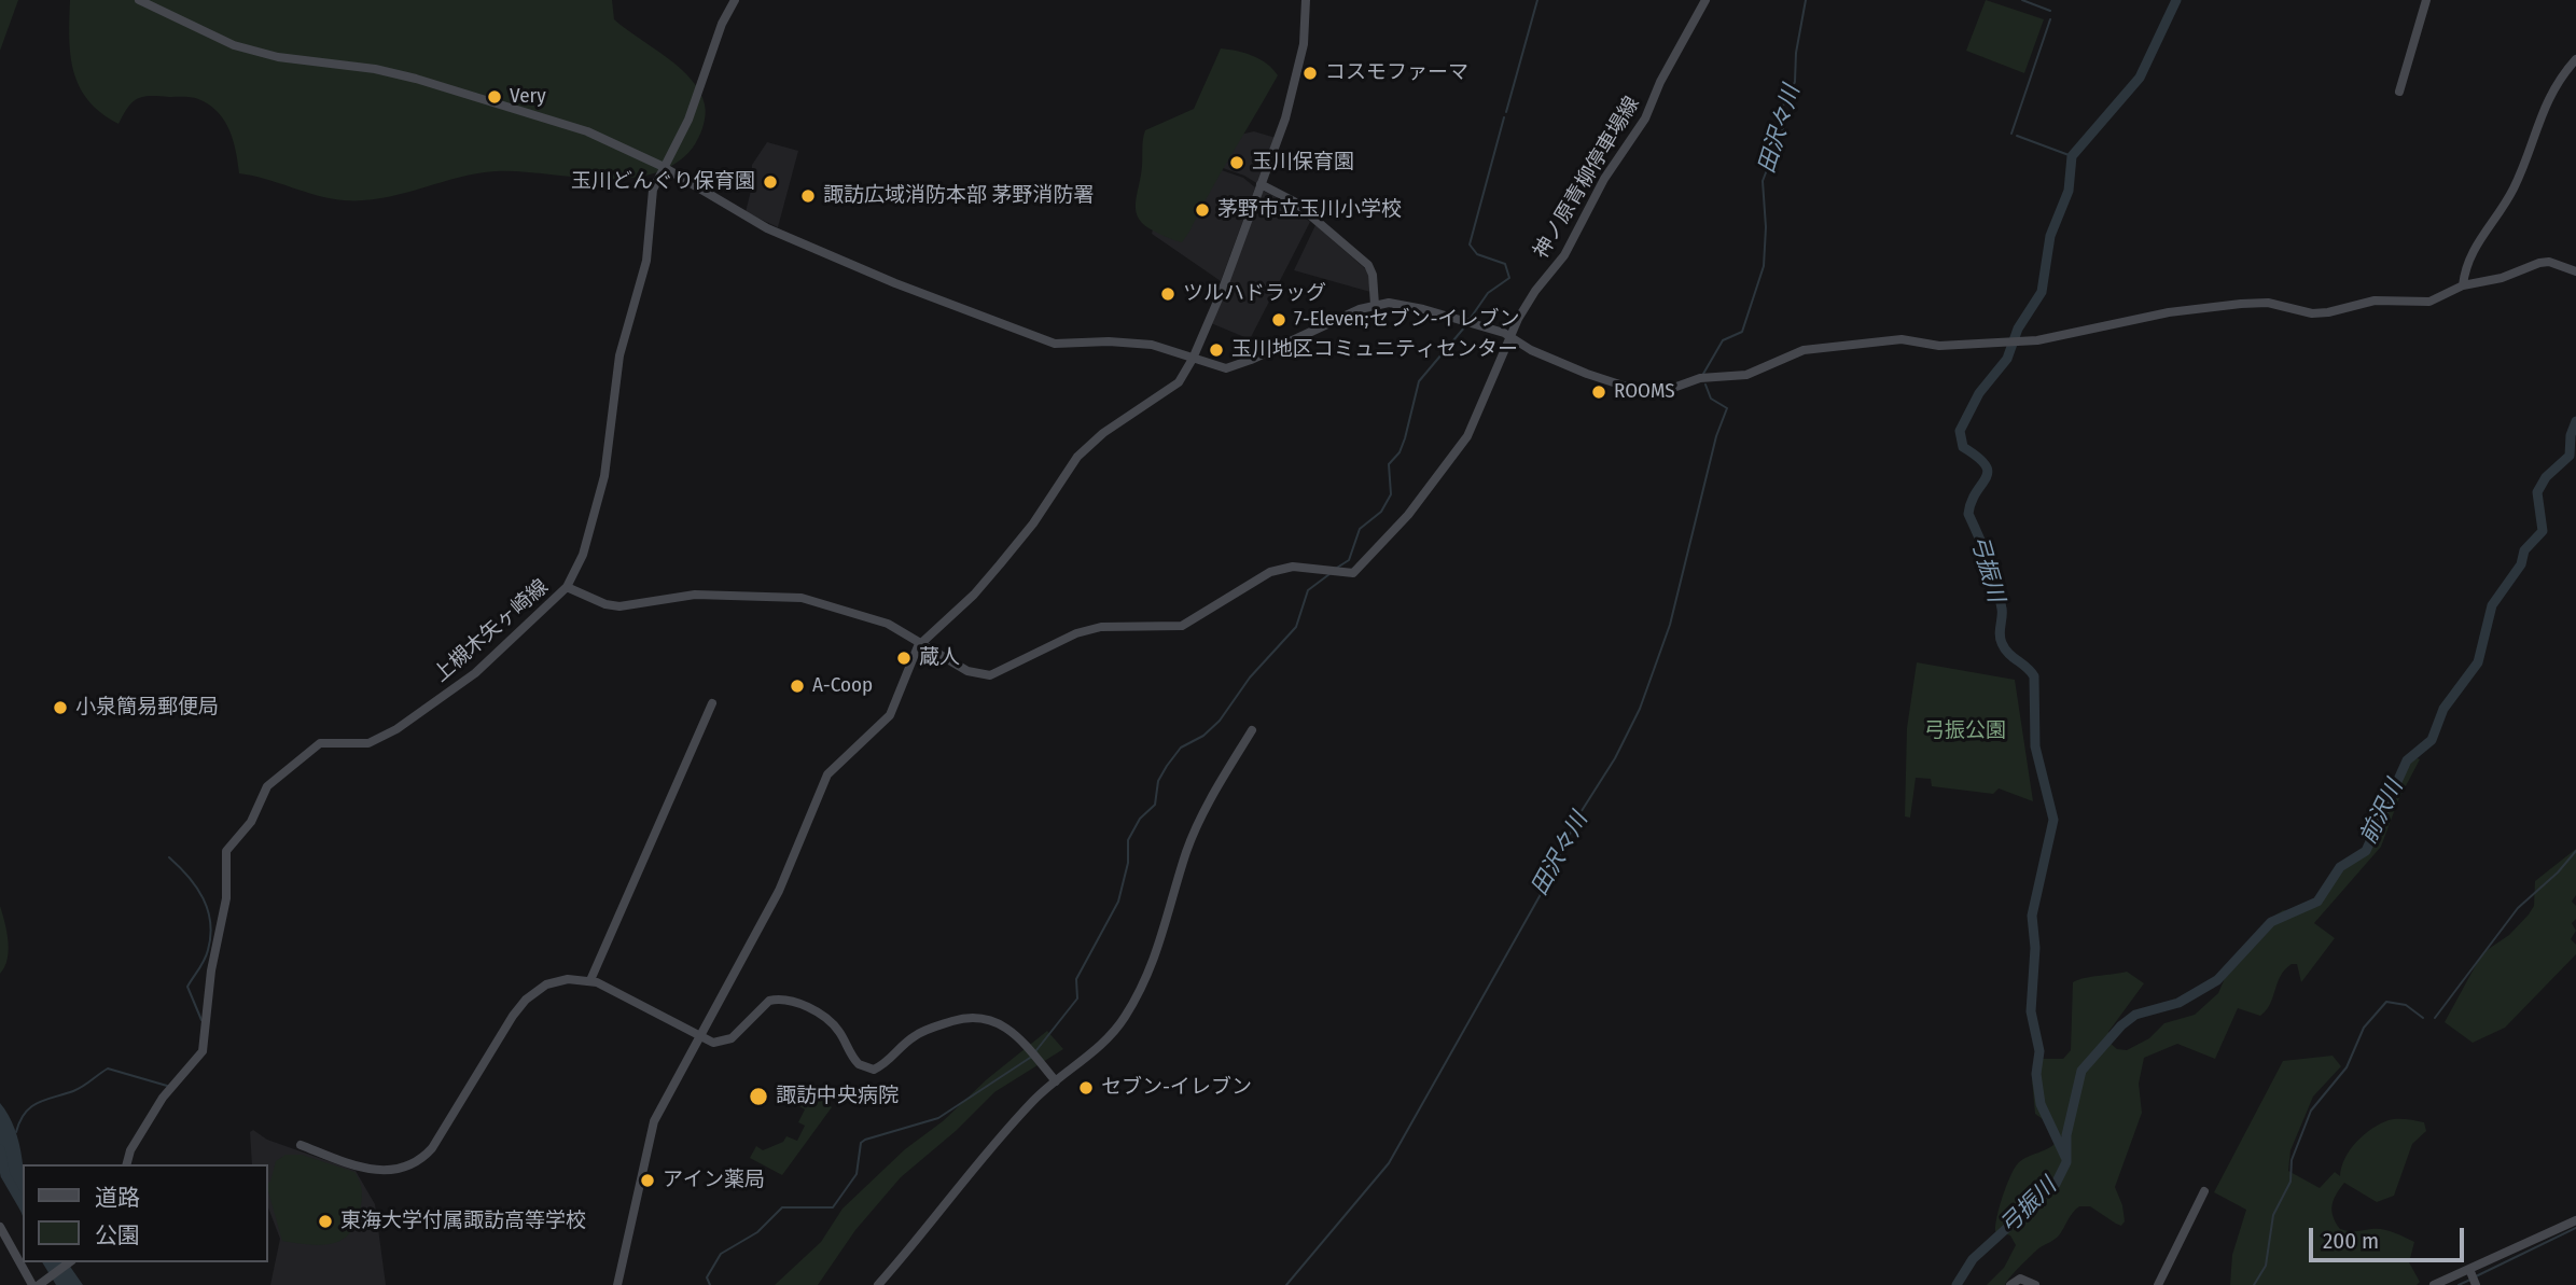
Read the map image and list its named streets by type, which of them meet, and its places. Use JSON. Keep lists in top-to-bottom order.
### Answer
{
  "streets": {
    "street": ["神ノ原青柳停車場線", "上槻木矢ヶ崎線"]
  },
  "crossings": [
    ["神ノ原青柳停車場線", "上槻木矢ヶ崎線"]
  ],
  "water": ["田沢々川", "弓振川", "前沢川"],
  "parks": ["弓振公園"],
  "places": [
    "コスモファーマ",
    "Very",
    "玉川保育園",
    "玉川どんぐり保育園",
    "諏訪広域消防本部 茅野消防署",
    "茅野市立玉川小学校",
    "ツルハドラッグ",
    "7-Eleven;セブン-イレブン",
    "玉川地区コミュニティセンター",
    "ROOMS",
    "蔵人",
    "A-Coop",
    "小泉簡易郵便局",
    "セブン-イレブン",
    "諏訪中央病院",
    "アイン薬局",
    "東海大学付属諏訪高等学校"
  ],
  "legend": ["道路", "公園"],
  "scale_bar": "200 m"
}
